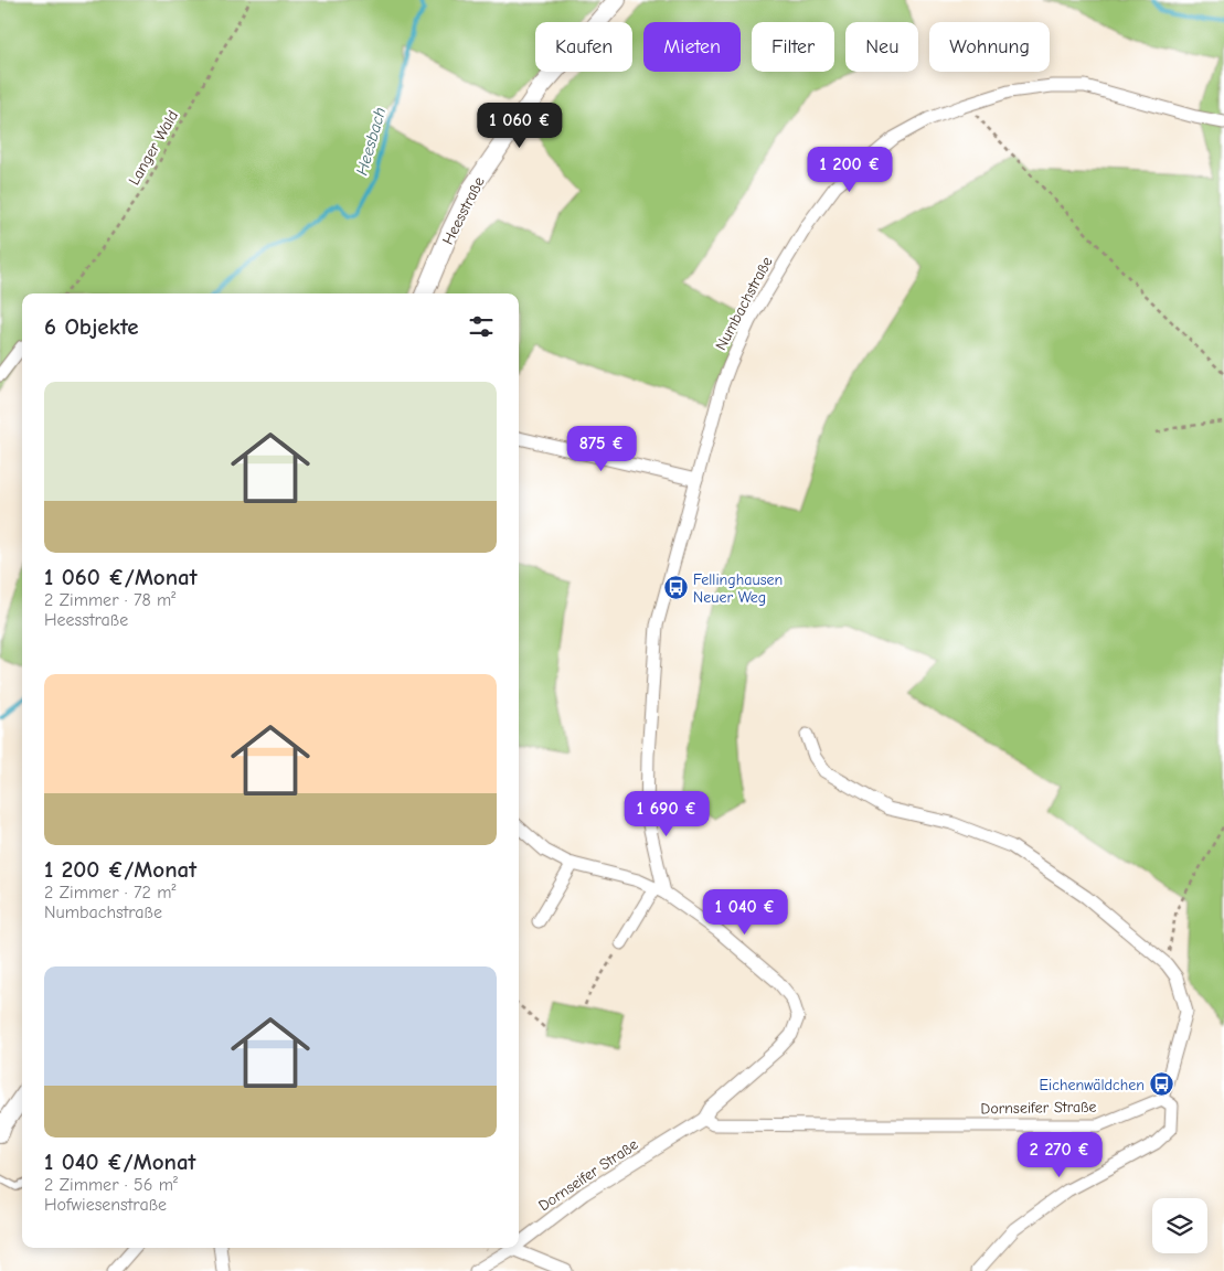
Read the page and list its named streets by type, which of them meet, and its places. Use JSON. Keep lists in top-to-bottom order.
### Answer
{
  "streets": {
    "main road": ["Heesstraße"],
    "street": ["Numbachstraße", "Dornseifer Straße"],
    "path": ["Langer Wald"]
  },
  "water": ["Heesbach"],
  "places": {
    "bus stop": ["Fellinghausen Neuer Weg", "Eichenwäldchen"]
  },
  "page": {
    "chip": [
      "Kaufen",
      "Mieten",
      "Filter",
      "Neu",
      "Wohnung"
    ],
    "price": [
      "1 060 €",
      "1 200 €",
      "875 €",
      "1 690 €",
      "1 040 €",
      "2 270 €"
    ],
    "heading": "6 Objekte",
    "list": [
      {
        "name": "1 060 €/Monat",
        "note": "2 Zimmer · 78 m² · Heesstraße"
      },
      {
        "name": "1 200 €/Monat",
        "note": "2 Zimmer · 72 m² · Numbachstraße"
      },
      {
        "name": "1 040 €/Monat",
        "note": "2 Zimmer · 56 m² · Hofwiesenstraße"
      }
    ]
  }
}
